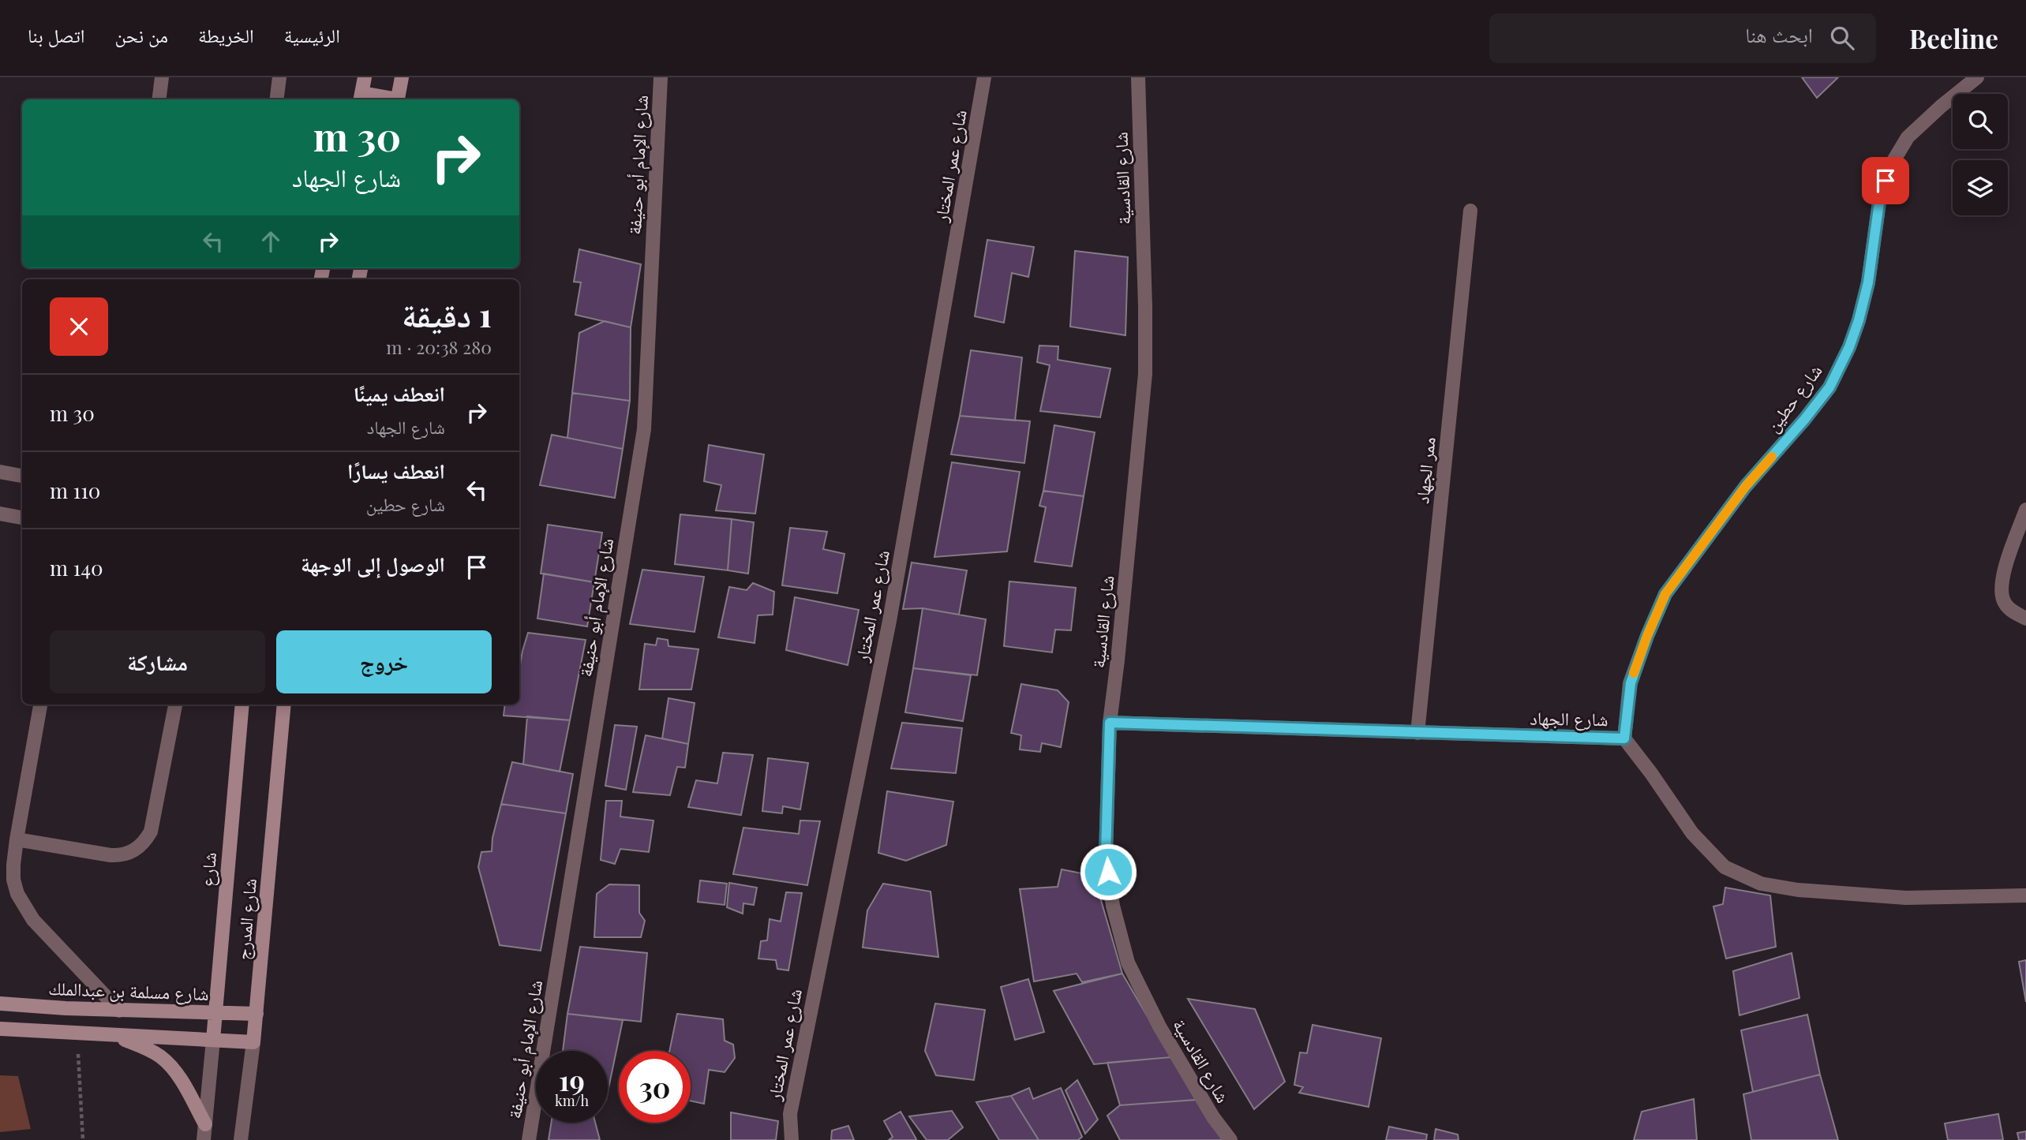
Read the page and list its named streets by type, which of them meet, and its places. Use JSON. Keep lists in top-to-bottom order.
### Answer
{
  "streets": {
    "main road": ["شارع", "شارع المدرج", "شارع مسلمة بن عبدالملك"],
    "street": [
      "شارع الإمام أبو حنيفة",
      "شارع عمر المختار",
      "شارع القادسية",
      "شارع حطين",
      "ممر الجهاد",
      "شارع الجهاد"
    ]
  },
  "crossings": [
    ["شارع القادسية", "شارع الجهاد"],
    ["شارع حطين", "شارع الجهاد"],
    ["ممر الجهاد", "شارع الجهاد"],
    ["شارع", "شارع مسلمة بن عبدالملك"],
    ["شارع المدرج", "شارع مسلمة بن عبدالملك"]
  ],
  "page": {
    "header": "Beeline",
    "search": "ابحث هنا",
    "nav": [
      "الرئيسية",
      "الخريطة",
      "من نحن",
      "اتصل بنا"
    ],
    "turn": ["30 m", "شارع الجهاد"],
    "heading": ["1 دقيقة", "280 m · 20:38"],
    "list": [
      {
        "name": "انعطف يمينًا",
        "note": "شارع الجهاد",
        "value": "30 m"
      },
      {
        "name": "انعطف يسارًا",
        "note": "شارع حطين",
        "value": "110 m"
      },
      {
        "name": "الوصول إلى الوجهة",
        "value": "140 m"
      }
    ],
    "buttons": ["خروج", "مشاركة"],
    "speed": "19 km/h",
    "limit": "30"
  }
}
